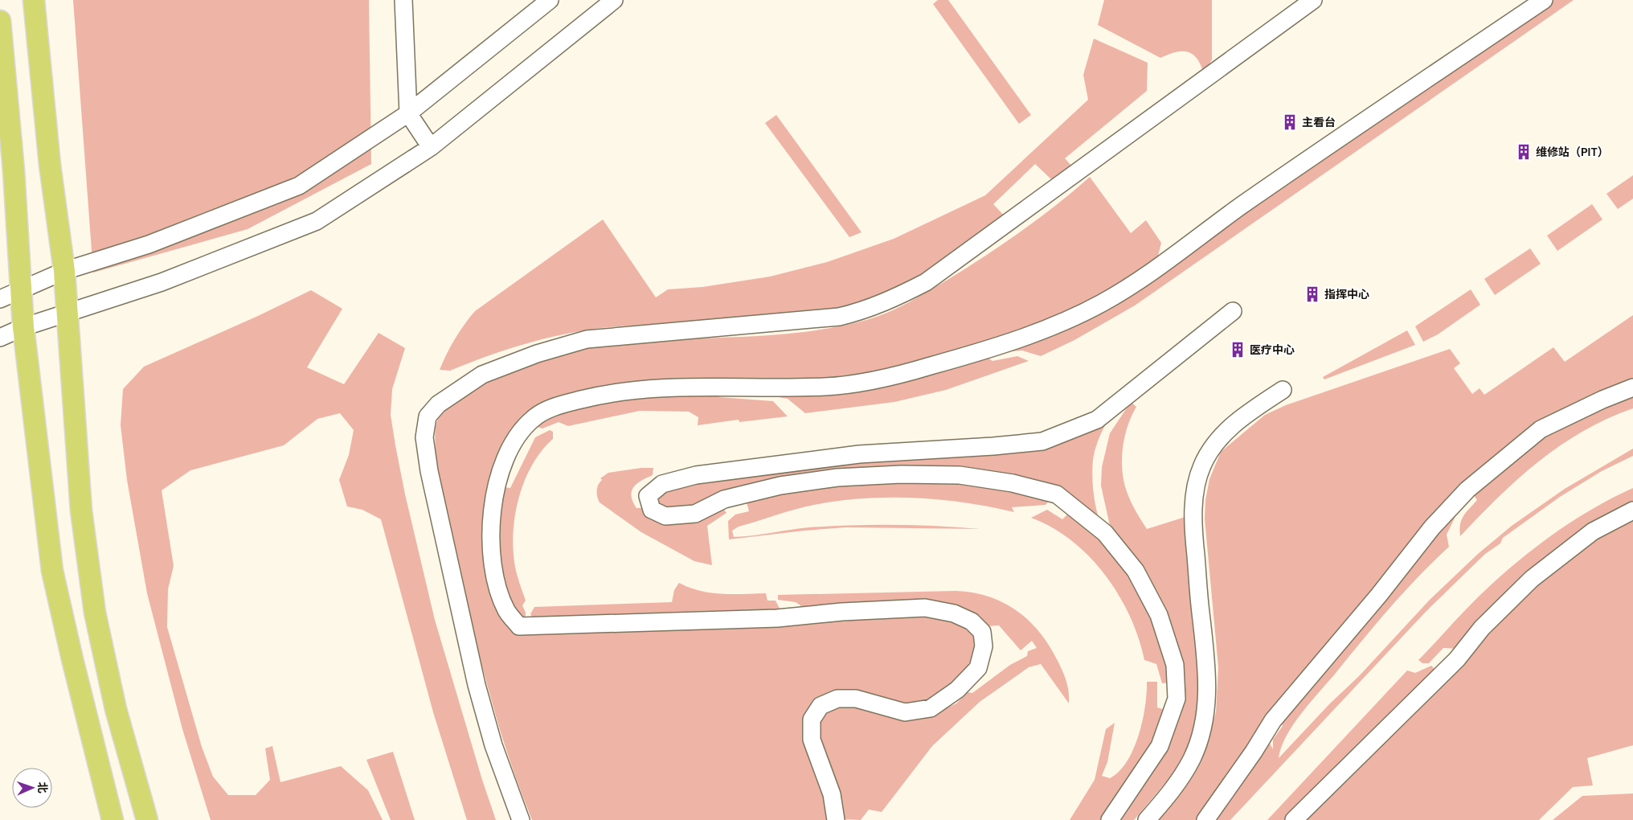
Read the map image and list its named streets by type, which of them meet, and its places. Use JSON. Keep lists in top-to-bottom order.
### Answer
{
  "places": {
    "building": [
      "主看台",
      "维修站（PIT）",
      "指挥中心",
      "医疗中心"
    ]
  },
  "north": "right"
}
